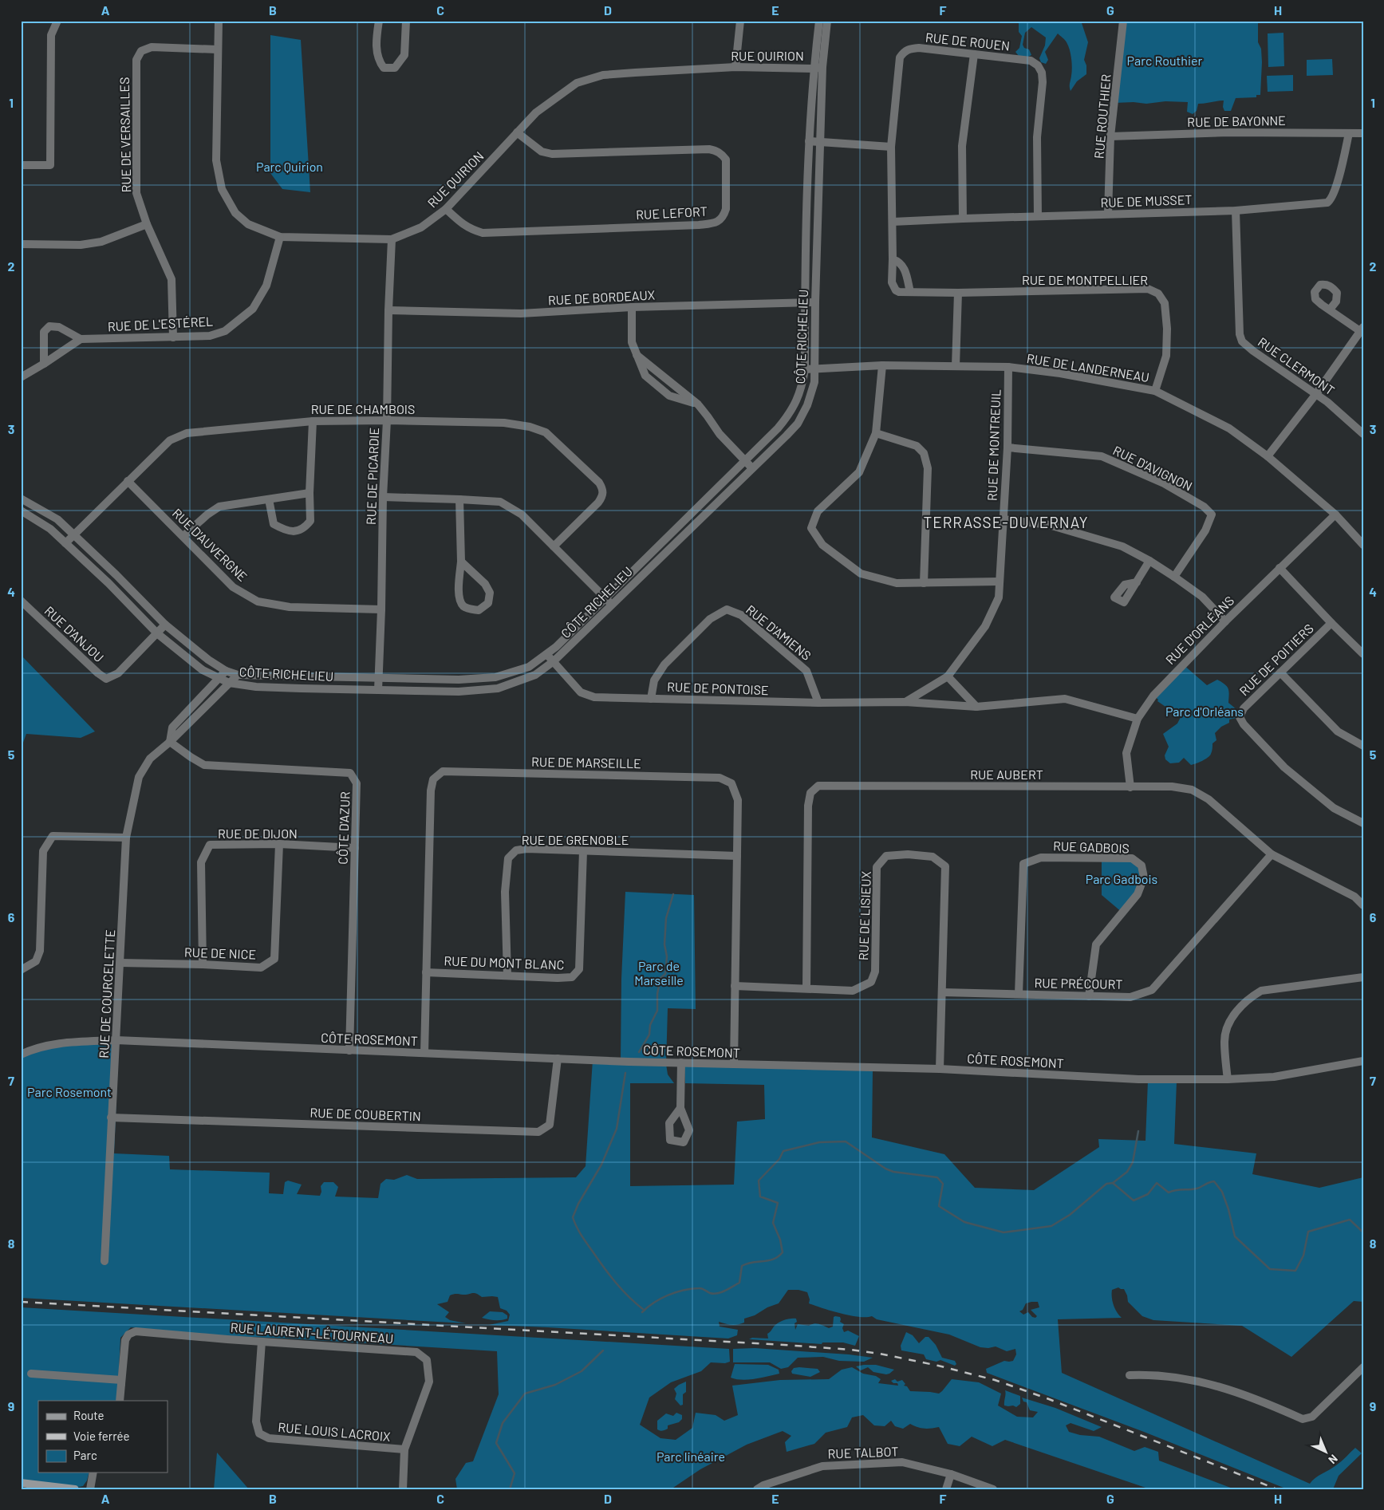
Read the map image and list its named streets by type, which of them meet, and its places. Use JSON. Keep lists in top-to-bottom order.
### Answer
{
  "streets": {
    "street": [
      "RUE DE ROUEN",
      "RUE QUIRION",
      "RUE ROUTHIER",
      "RUE DE BAYONNE",
      "RUE DE VERSAILLES",
      "RUE DE MUSSET",
      "RUE LEFORT",
      "RUE DE MONTPELLIER",
      "RUE DE BORDEAUX",
      "RUE DE L'ESTÉREL",
      "CÔTE RICHELIEU",
      "RUE CLERMONT",
      "RUE DE LANDERNEAU",
      "RUE DE CHAMBOIS",
      "RUE DE MONTREUIL",
      "RUE D'AVIGNON",
      "RUE DE PICARDIE",
      "RUE D'AUVERGNE",
      "RUE D'ORLÉANS",
      "RUE D'AMIENS",
      "RUE D'ANJOU",
      "RUE DE POITIERS",
      "RUE DE PONTOISE",
      "RUE DE MARSEILLE",
      "RUE AUBERT",
      "CÔTE D'AZUR",
      "RUE DE DIJON",
      "RUE DE GRENOBLE",
      "RUE GADBOIS",
      "RUE DE LISIEUX",
      "RUE DE NICE",
      "RUE DU MONT BLANC",
      "RUE PRÉCOURT",
      "RUE DE COURCELETTE",
      "CÔTE ROSEMONT",
      "RUE DE COUBERTIN",
      "RUE LAURENT-LÉTOURNEAU",
      "RUE LOUIS LACROIX",
      "RUE TALBOT"
    ]
  },
  "crossings": [
    ["RUE DE ROUEN", "RUE DE MUSSET"],
    ["RUE DE ROUEN", "RUE DE MONTPELLIER"],
    ["RUE QUIRION", "RUE DE VERSAILLES"],
    ["RUE QUIRION", "RUE LEFORT"],
    ["RUE QUIRION", "RUE DE L'ESTÉREL"],
    ["RUE QUIRION", "CÔTE RICHELIEU"],
    ["RUE QUIRION", "RUE DE PICARDIE"],
    ["RUE ROUTHIER", "RUE DE BAYONNE"],
    ["RUE ROUTHIER", "RUE DE MUSSET"],
    ["RUE DE BAYONNE", "RUE DE MUSSET"],
    ["RUE DE VERSAILLES", "RUE DE L'ESTÉREL"],
    ["RUE DE MUSSET", "RUE CLERMONT"],
    ["RUE DE MONTPELLIER", "RUE DE LANDERNEAU"],
    ["RUE DE BORDEAUX", "CÔTE RICHELIEU"],
    ["RUE DE BORDEAUX", "RUE DE PICARDIE"],
    ["CÔTE RICHELIEU", "RUE DE LANDERNEAU"],
    ["CÔTE RICHELIEU", "RUE DE CHAMBOIS"],
    ["CÔTE RICHELIEU", "RUE DE PICARDIE"],
    ["CÔTE RICHELIEU", "RUE D'ANJOU"],
    ["CÔTE RICHELIEU", "RUE DE PONTOISE"],
    ["CÔTE RICHELIEU", "RUE DE COURCELETTE"],
    ["RUE DE LANDERNEAU", "RUE DE MONTREUIL"],
    ["RUE DE LANDERNEAU", "RUE D'ORLÉANS"],
    ["RUE DE CHAMBOIS", "RUE DE PICARDIE"],
    ["RUE DE CHAMBOIS", "RUE D'AUVERGNE"],
    ["RUE DE MONTREUIL", "RUE D'AVIGNON"],
    ["RUE DE PICARDIE", "RUE D'AUVERGNE"],
    ["RUE D'ORLÉANS", "RUE DE PONTOISE"],
    ["RUE D'ORLÉANS", "RUE AUBERT"],
    ["RUE D'AMIENS", "RUE DE PONTOISE"],
    ["RUE DE MARSEILLE", "RUE DE GRENOBLE"],
    ["RUE DE MARSEILLE", "RUE DE LISIEUX"],
    ["RUE DE MARSEILLE", "RUE DU MONT BLANC"],
    ["RUE DE MARSEILLE", "CÔTE ROSEMONT"],
    ["RUE AUBERT", "RUE DE LISIEUX"],
    ["RUE AUBERT", "RUE PRÉCOURT"],
    ["CÔTE D'AZUR", "RUE DE DIJON"],
    ["CÔTE D'AZUR", "RUE DE COURCELETTE"],
    ["CÔTE D'AZUR", "CÔTE ROSEMONT"],
    ["RUE DE DIJON", "RUE DE NICE"],
    ["RUE DE GRENOBLE", "RUE DU MONT BLANC"],
    ["RUE GADBOIS", "RUE PRÉCOURT"],
    ["RUE DE LISIEUX", "RUE PRÉCOURT"],
    ["RUE DE NICE", "RUE DE COURCELETTE"],
    ["RUE DE COURCELETTE", "CÔTE ROSEMONT"],
    ["RUE DE COURCELETTE", "RUE DE COUBERTIN"],
    ["CÔTE ROSEMONT", "RUE DE COUBERTIN"],
    ["RUE LAURENT-LÉTOURNEAU", "RUE LOUIS LACROIX"]
  ],
  "districts": ["TERRASSE-DUVERNAY"],
  "parks": [
    "Parc Routhier",
    "Parc Quirion",
    "Parc d'Orléans",
    "Parc Gadbois",
    "Parc de Marseille",
    "Parc Rosemont",
    "Parc linéaire"
  ],
  "legend": ["Route", "Voie ferrée", "Parc"],
  "north": "bottom right",
  "grid": {
    "columns": [
      "A",
      "B",
      "C",
      "D",
      "E",
      "F",
      "G",
      "H"
    ],
    "rows": [
      "1",
      "2",
      "3",
      "4",
      "5",
      "6",
      "7",
      "8",
      "9"
    ]
  }
}
